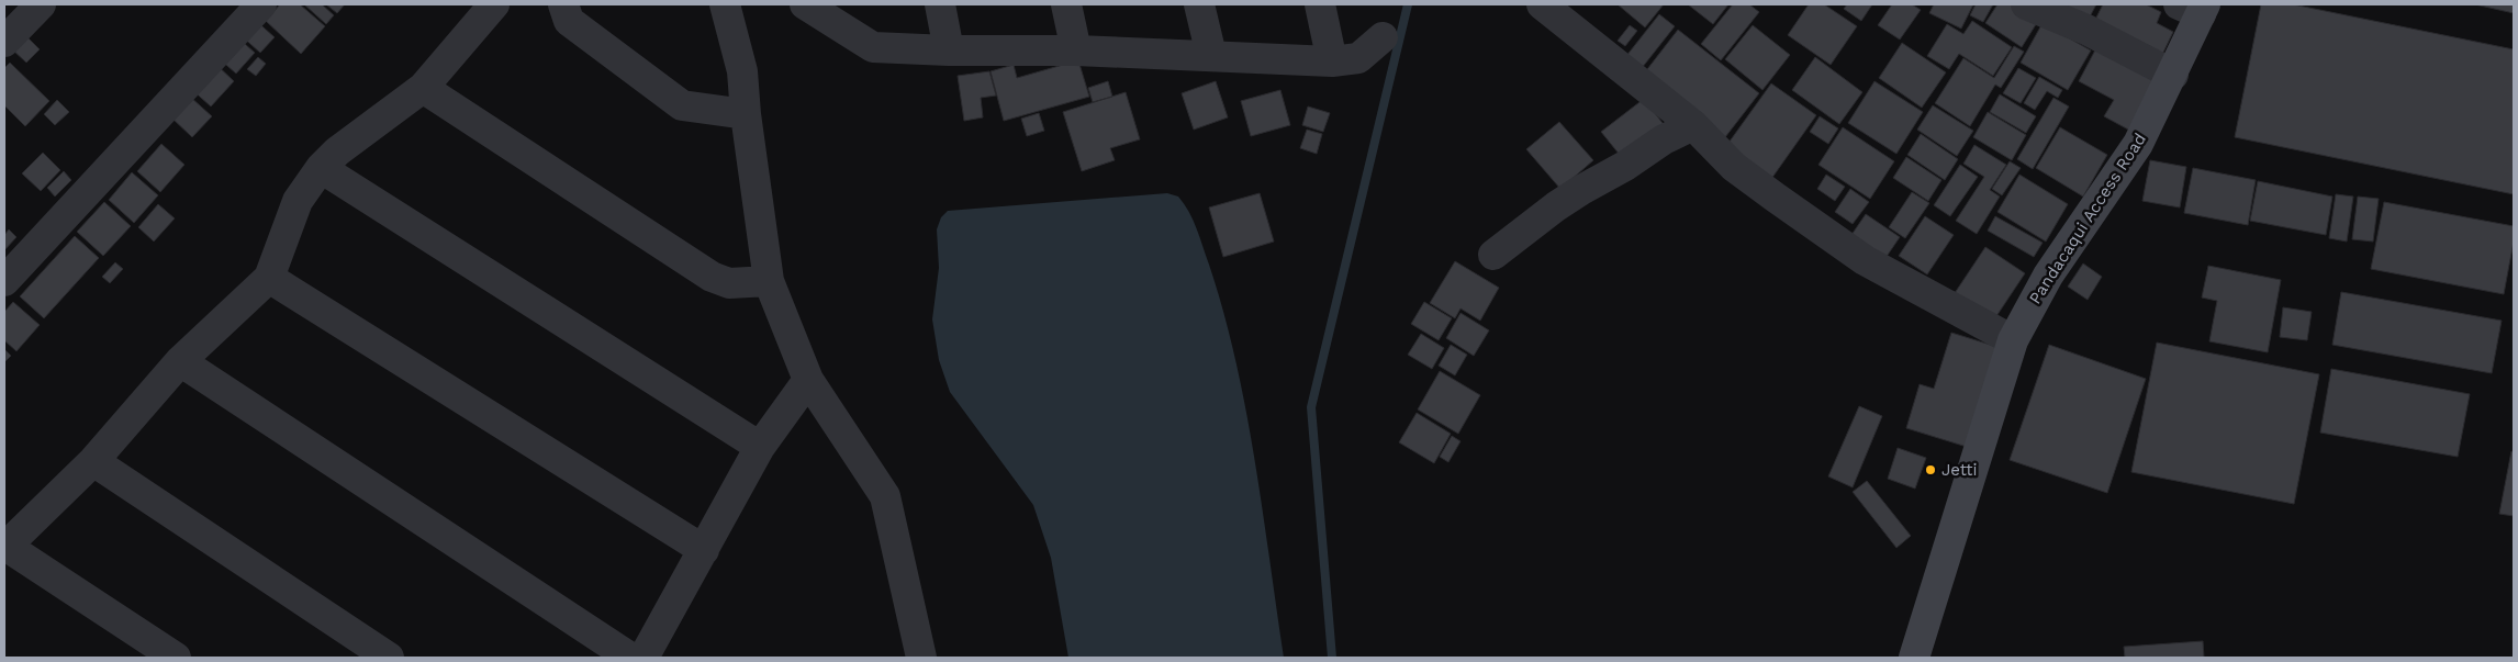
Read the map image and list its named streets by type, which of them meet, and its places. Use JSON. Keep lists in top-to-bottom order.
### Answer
{
  "streets": {
    "street": ["Pandacaqui Access Road"]
  },
  "places": ["Jetti"]
}
